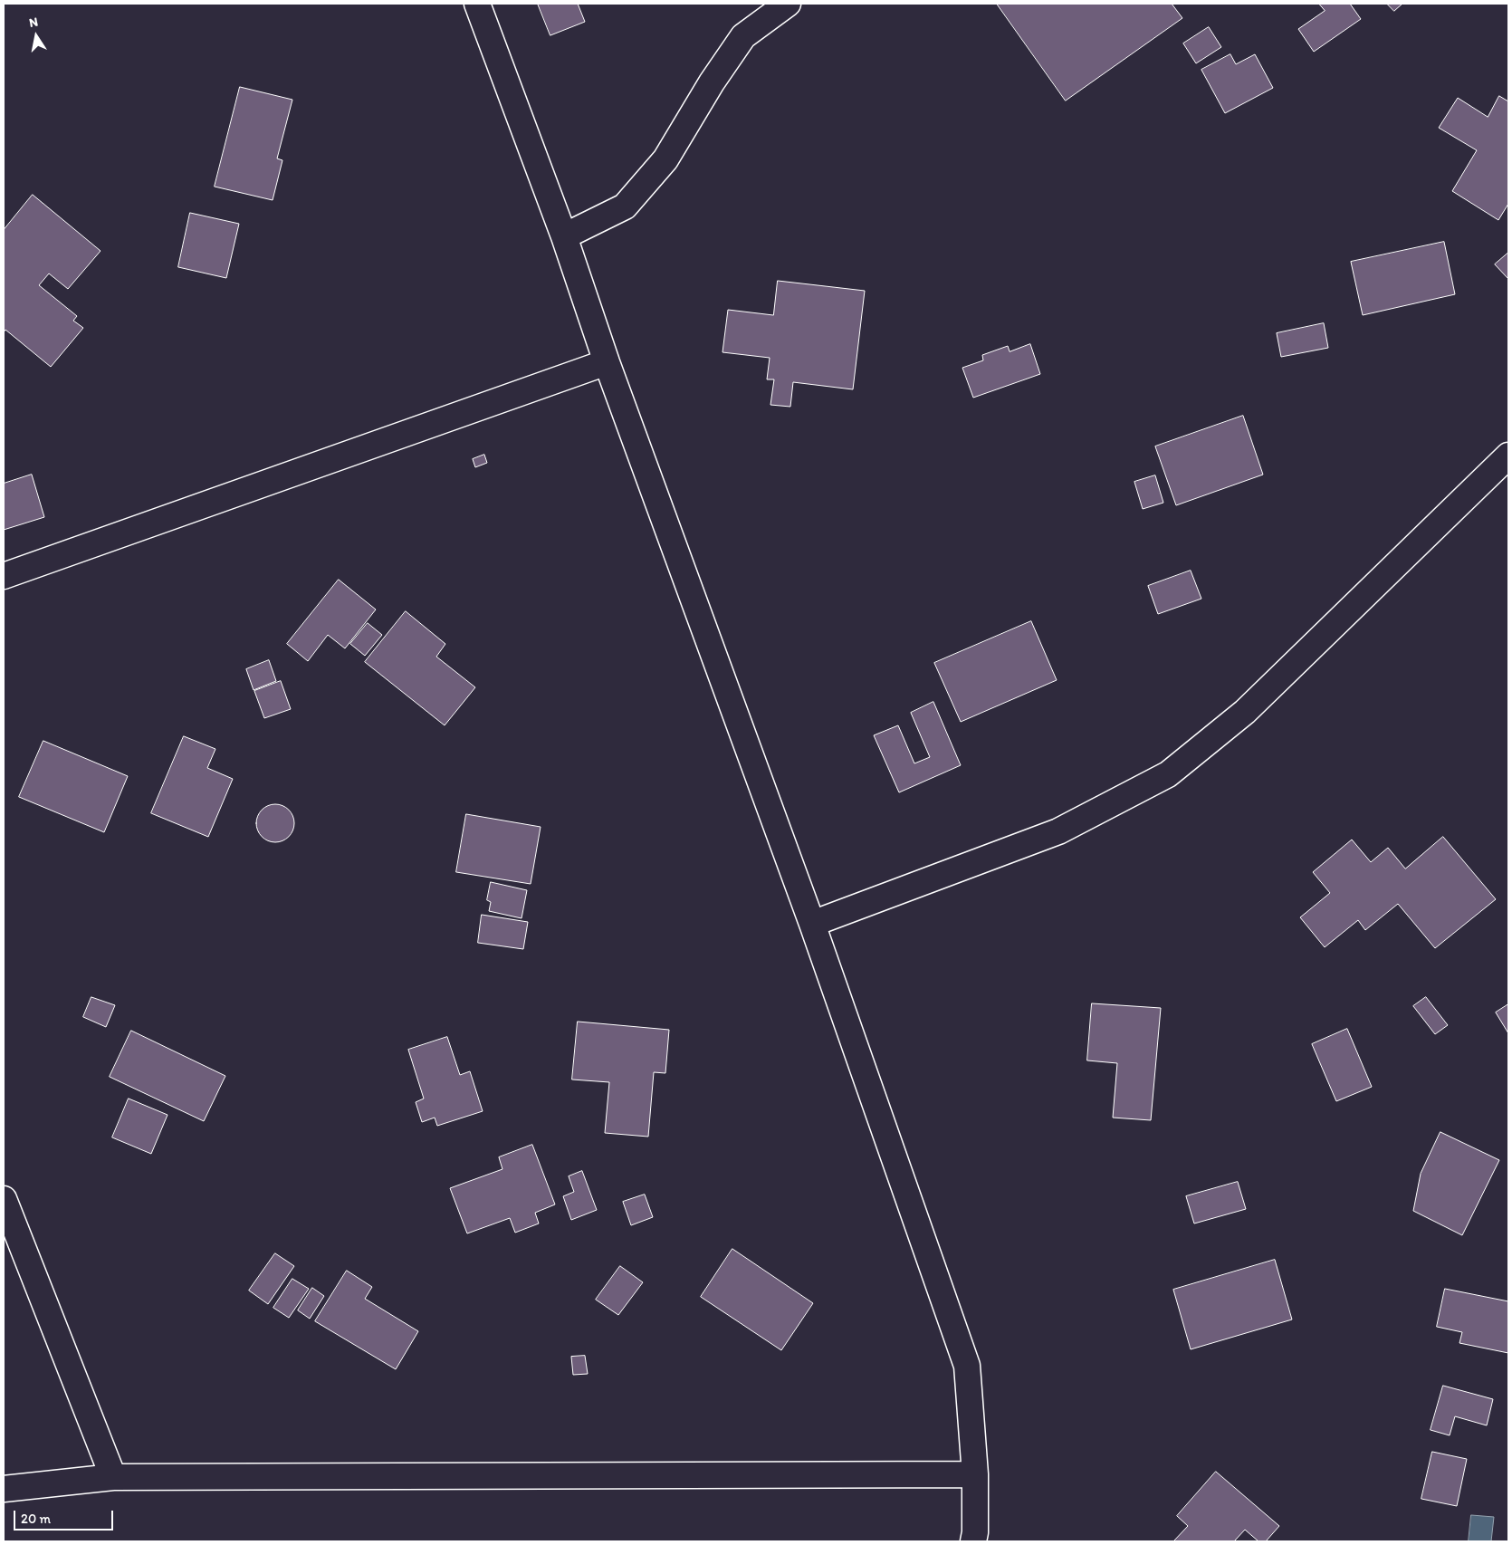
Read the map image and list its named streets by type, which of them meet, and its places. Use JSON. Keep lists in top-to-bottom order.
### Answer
{
  "scale_bar": "20 m",
  "north": "top"
}
